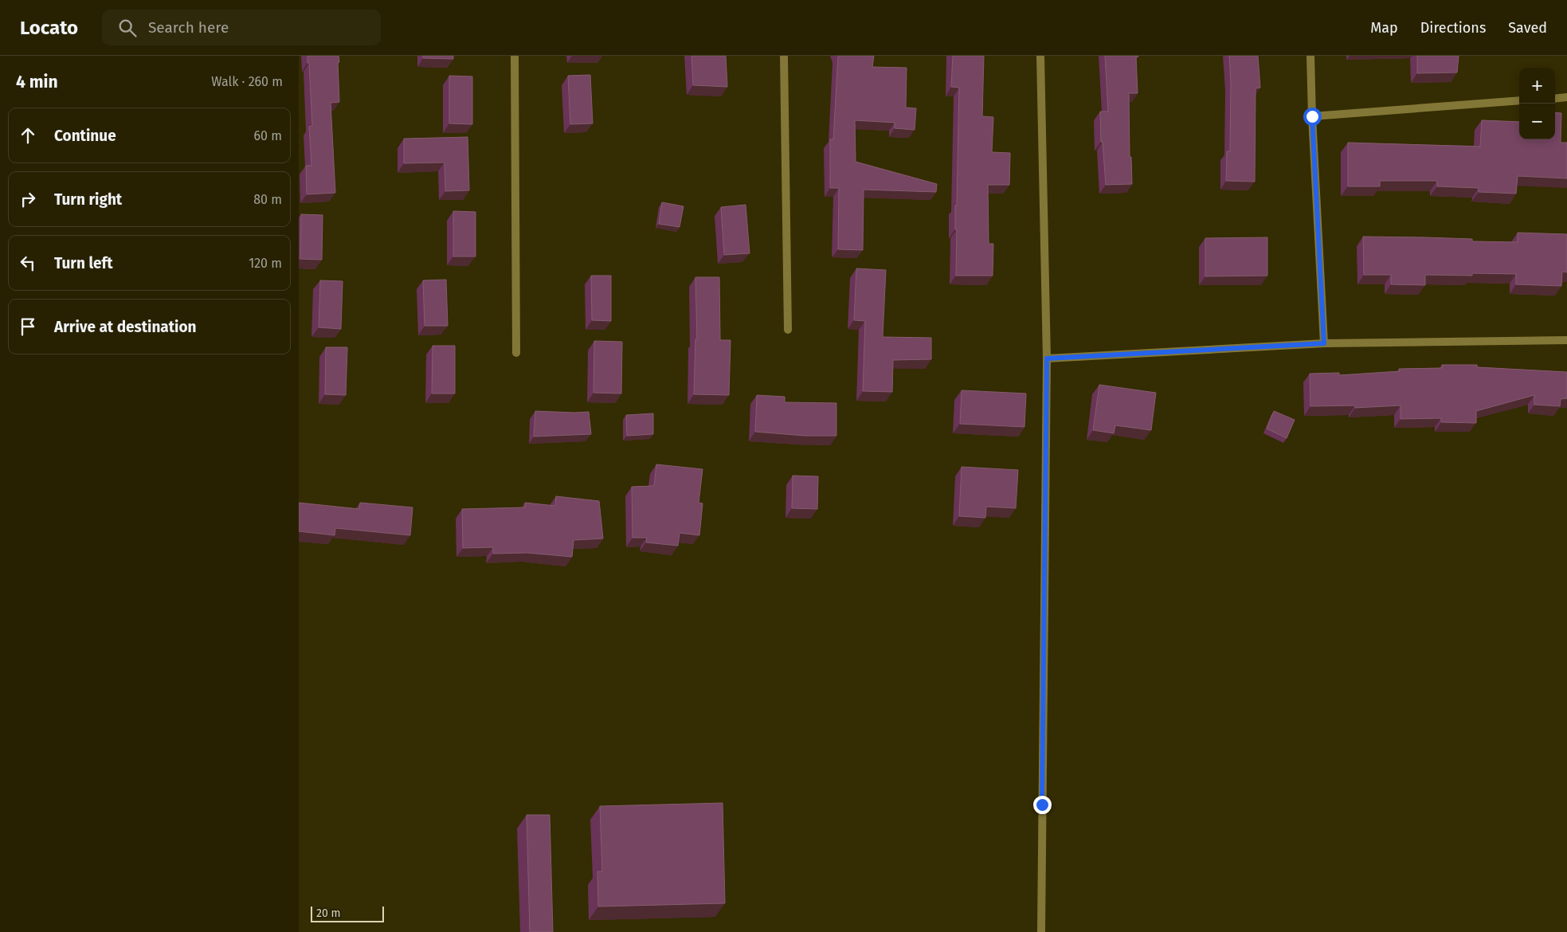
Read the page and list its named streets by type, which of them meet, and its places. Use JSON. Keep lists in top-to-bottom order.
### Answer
{
  "scale_bar": "20 m",
  "page": {
    "header": "Locato",
    "search": "Search here",
    "nav": ["Map", "Directions", "Saved"],
    "heading": ["4 min", "Walk · 260 m"],
    "map_buttons": ["+", "−"],
    "list": [
      ["Continue", "60 m"],
      ["Turn right", "80 m"],
      ["Turn left", "120 m"],
      "Arrive at destination"
    ],
    "scale": "20 m"
  }
}
